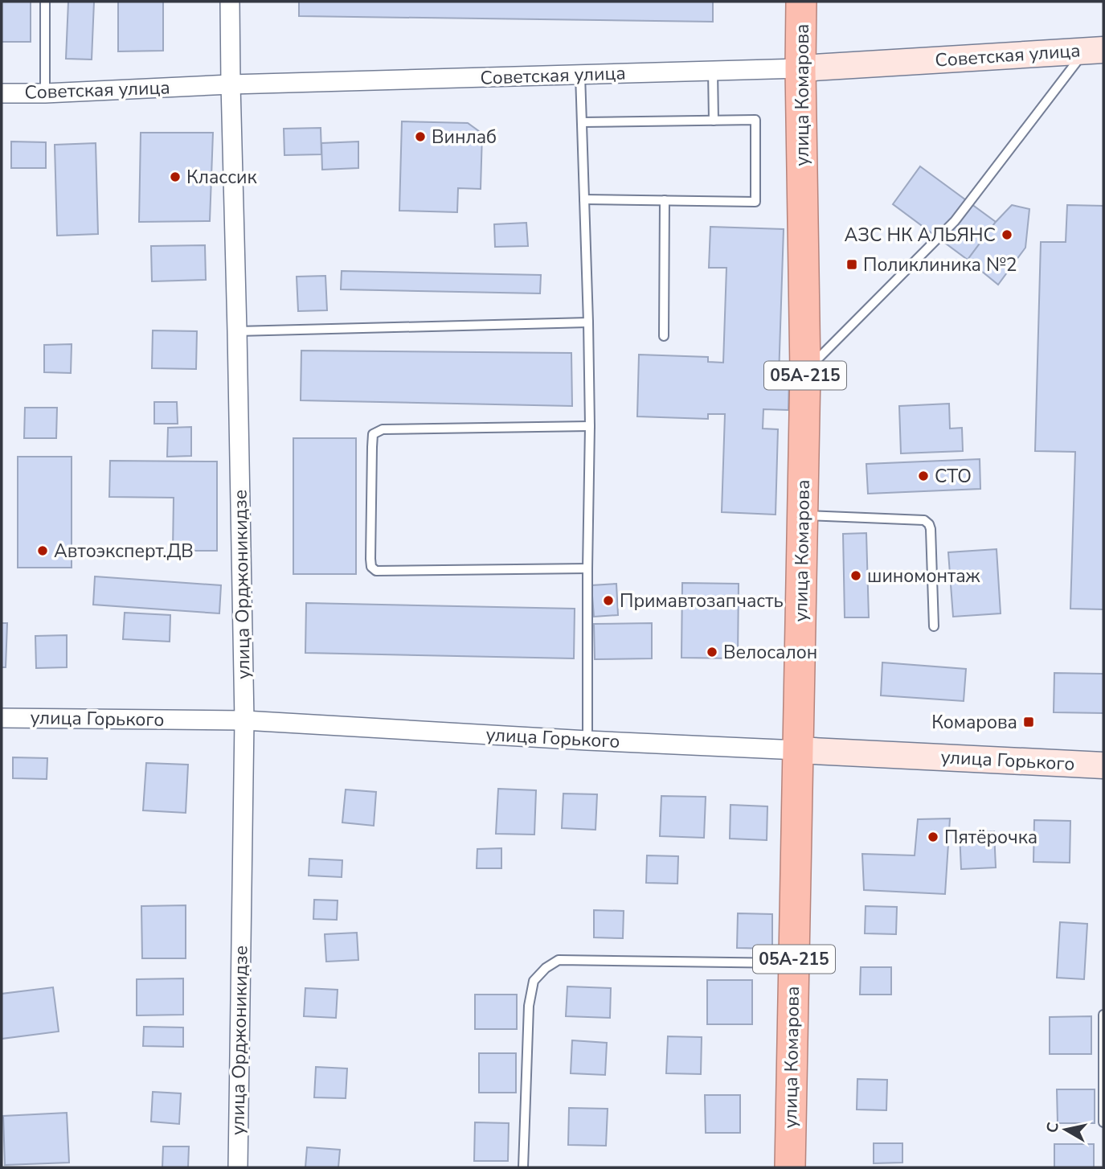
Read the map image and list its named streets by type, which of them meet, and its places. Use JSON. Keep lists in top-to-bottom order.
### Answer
{
  "streets": {
    "highway": ["улица Комарова", "05А-215"],
    "main road": ["Советская улица", "улица Горького"],
    "street": ["улица Орджоникидзе"]
  },
  "crossings": [
    ["Советская улица", "улица Комарова"],
    ["Советская улица", "улица Орджоникидзе"],
    ["улица Комарова", "улица Горького"],
    ["улица Орджоникидзе", "улица Горького"]
  ],
  "places": {
    "other": [
      "Винлаб",
      "Классик",
      "АЗС НК АЛЬЯНС",
      "СТО",
      "Автоэксперт.ДВ",
      "шиномонтаж",
      "Примавтозапчасть",
      "Велосалон",
      "Пятёрочка"
    ],
    "transit": ["Поликлиника №2", "Комарова"]
  },
  "north": "left"
}
